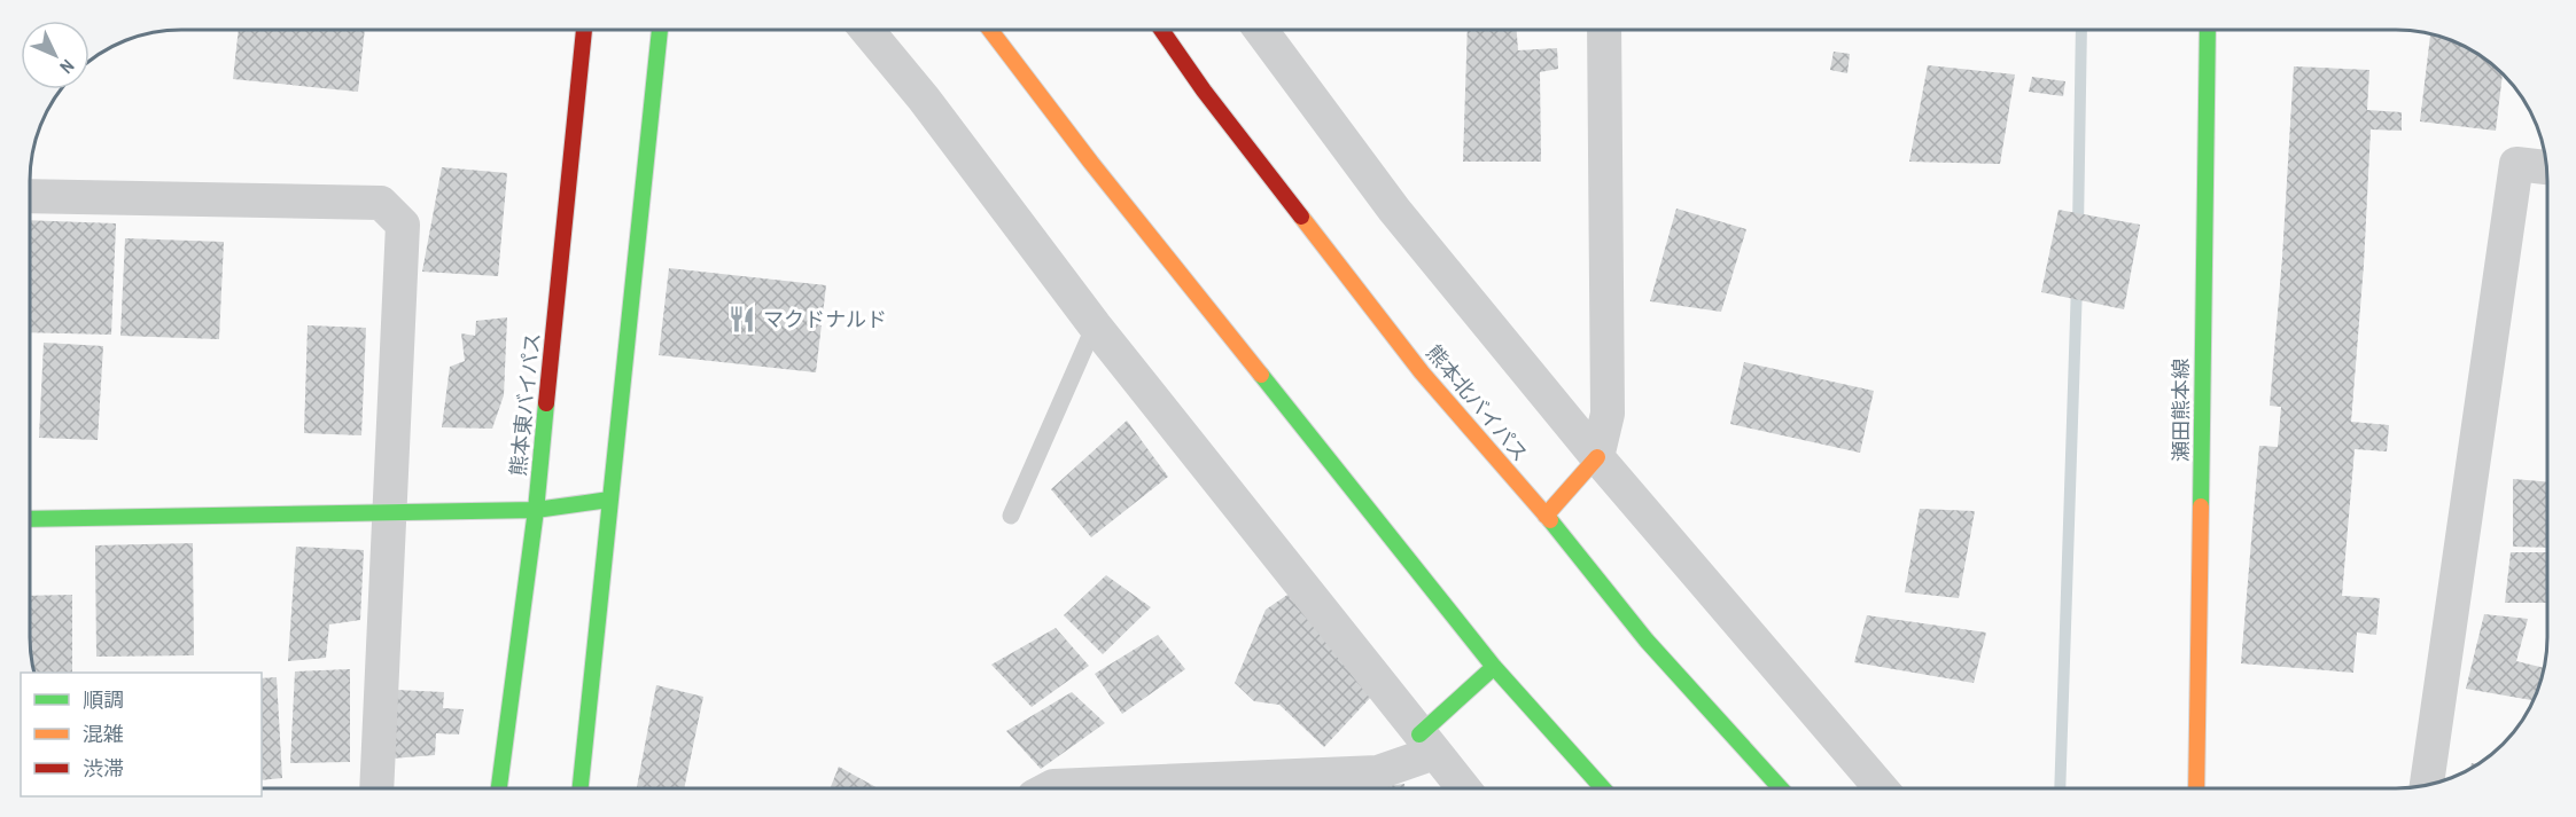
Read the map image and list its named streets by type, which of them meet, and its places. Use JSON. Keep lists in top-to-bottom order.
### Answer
{
  "streets": {
    "main road": ["熊本北バイパス", "熊本東バイパス", "瀬田熊本線"]
  },
  "places": {
    "restaurant": ["マクドナルド"]
  },
  "legend": ["順調", "混雑", "渋滞"],
  "north": "bottom right"
}
